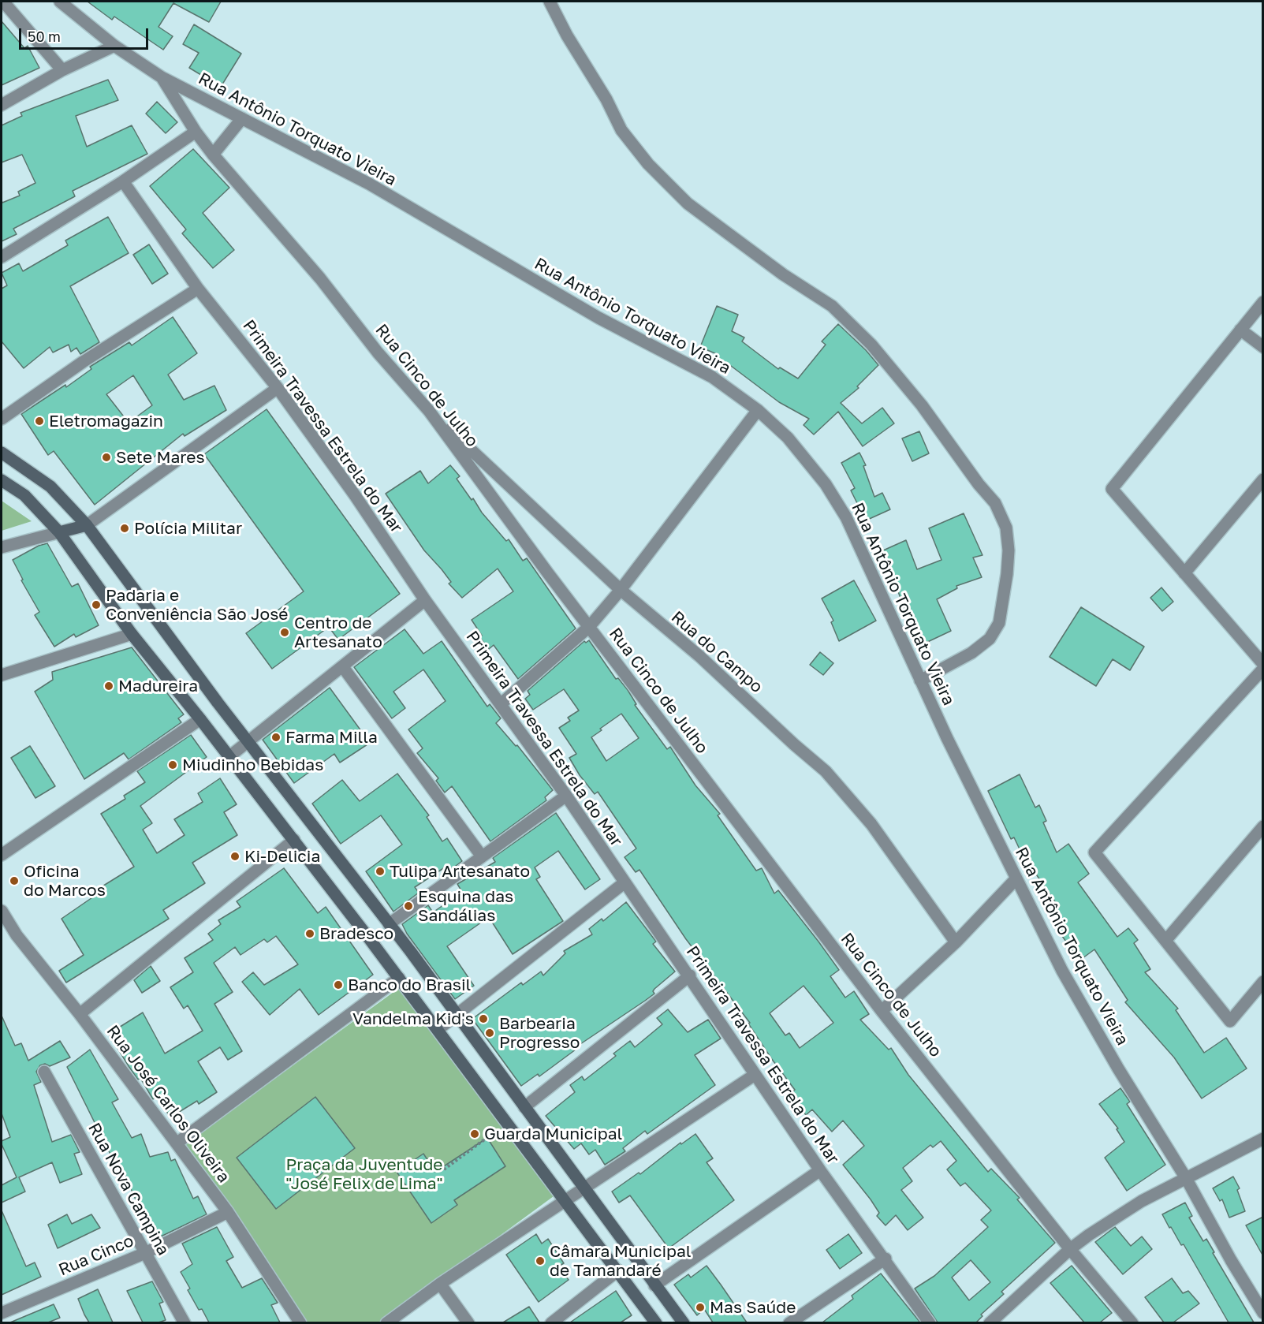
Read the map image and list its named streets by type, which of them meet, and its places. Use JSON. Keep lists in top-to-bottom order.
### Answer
{
  "streets": {
    "street": [
      "Rua Antônio Torquato Vieira",
      "Rua Cinco de Julho",
      "Primeira Travessa Estrela do Mar",
      "Rua do Campo",
      "Rua José Carlos Oliveira",
      "Rua Nova Campina",
      "Rua Cinco"
    ]
  },
  "crossings": [
    ["Rua Antônio Torquato Vieira", "Rua Cinco de Julho"],
    ["Rua Cinco de Julho", "Rua do Campo"],
    ["Rua José Carlos Oliveira", "Rua Cinco"],
    ["Rua Nova Campina", "Rua Cinco"]
  ],
  "parks": ["Praça da Juventude \"José Felix de Lima\""],
  "places": [
    "Eletromagazin",
    "Sete Mares",
    "Polícia Militar",
    "Padaria e Conveniência São José",
    "Centro de Artesanato",
    "Madureira",
    "Farma Milla",
    "Miudinho Bebidas",
    "Ki-Delicia",
    "Tulipa Artesanato",
    "Oficina do Marcos",
    "Esquina das Sandálias",
    "Bradesco",
    "Banco do Brasil",
    "Vandelma Kid's",
    "Barbearia Progresso",
    "Guarda Municipal",
    "Câmara Municipal de Tamandaré",
    "Mas Saúde"
  ],
  "scale_bar": "50 m"
}
